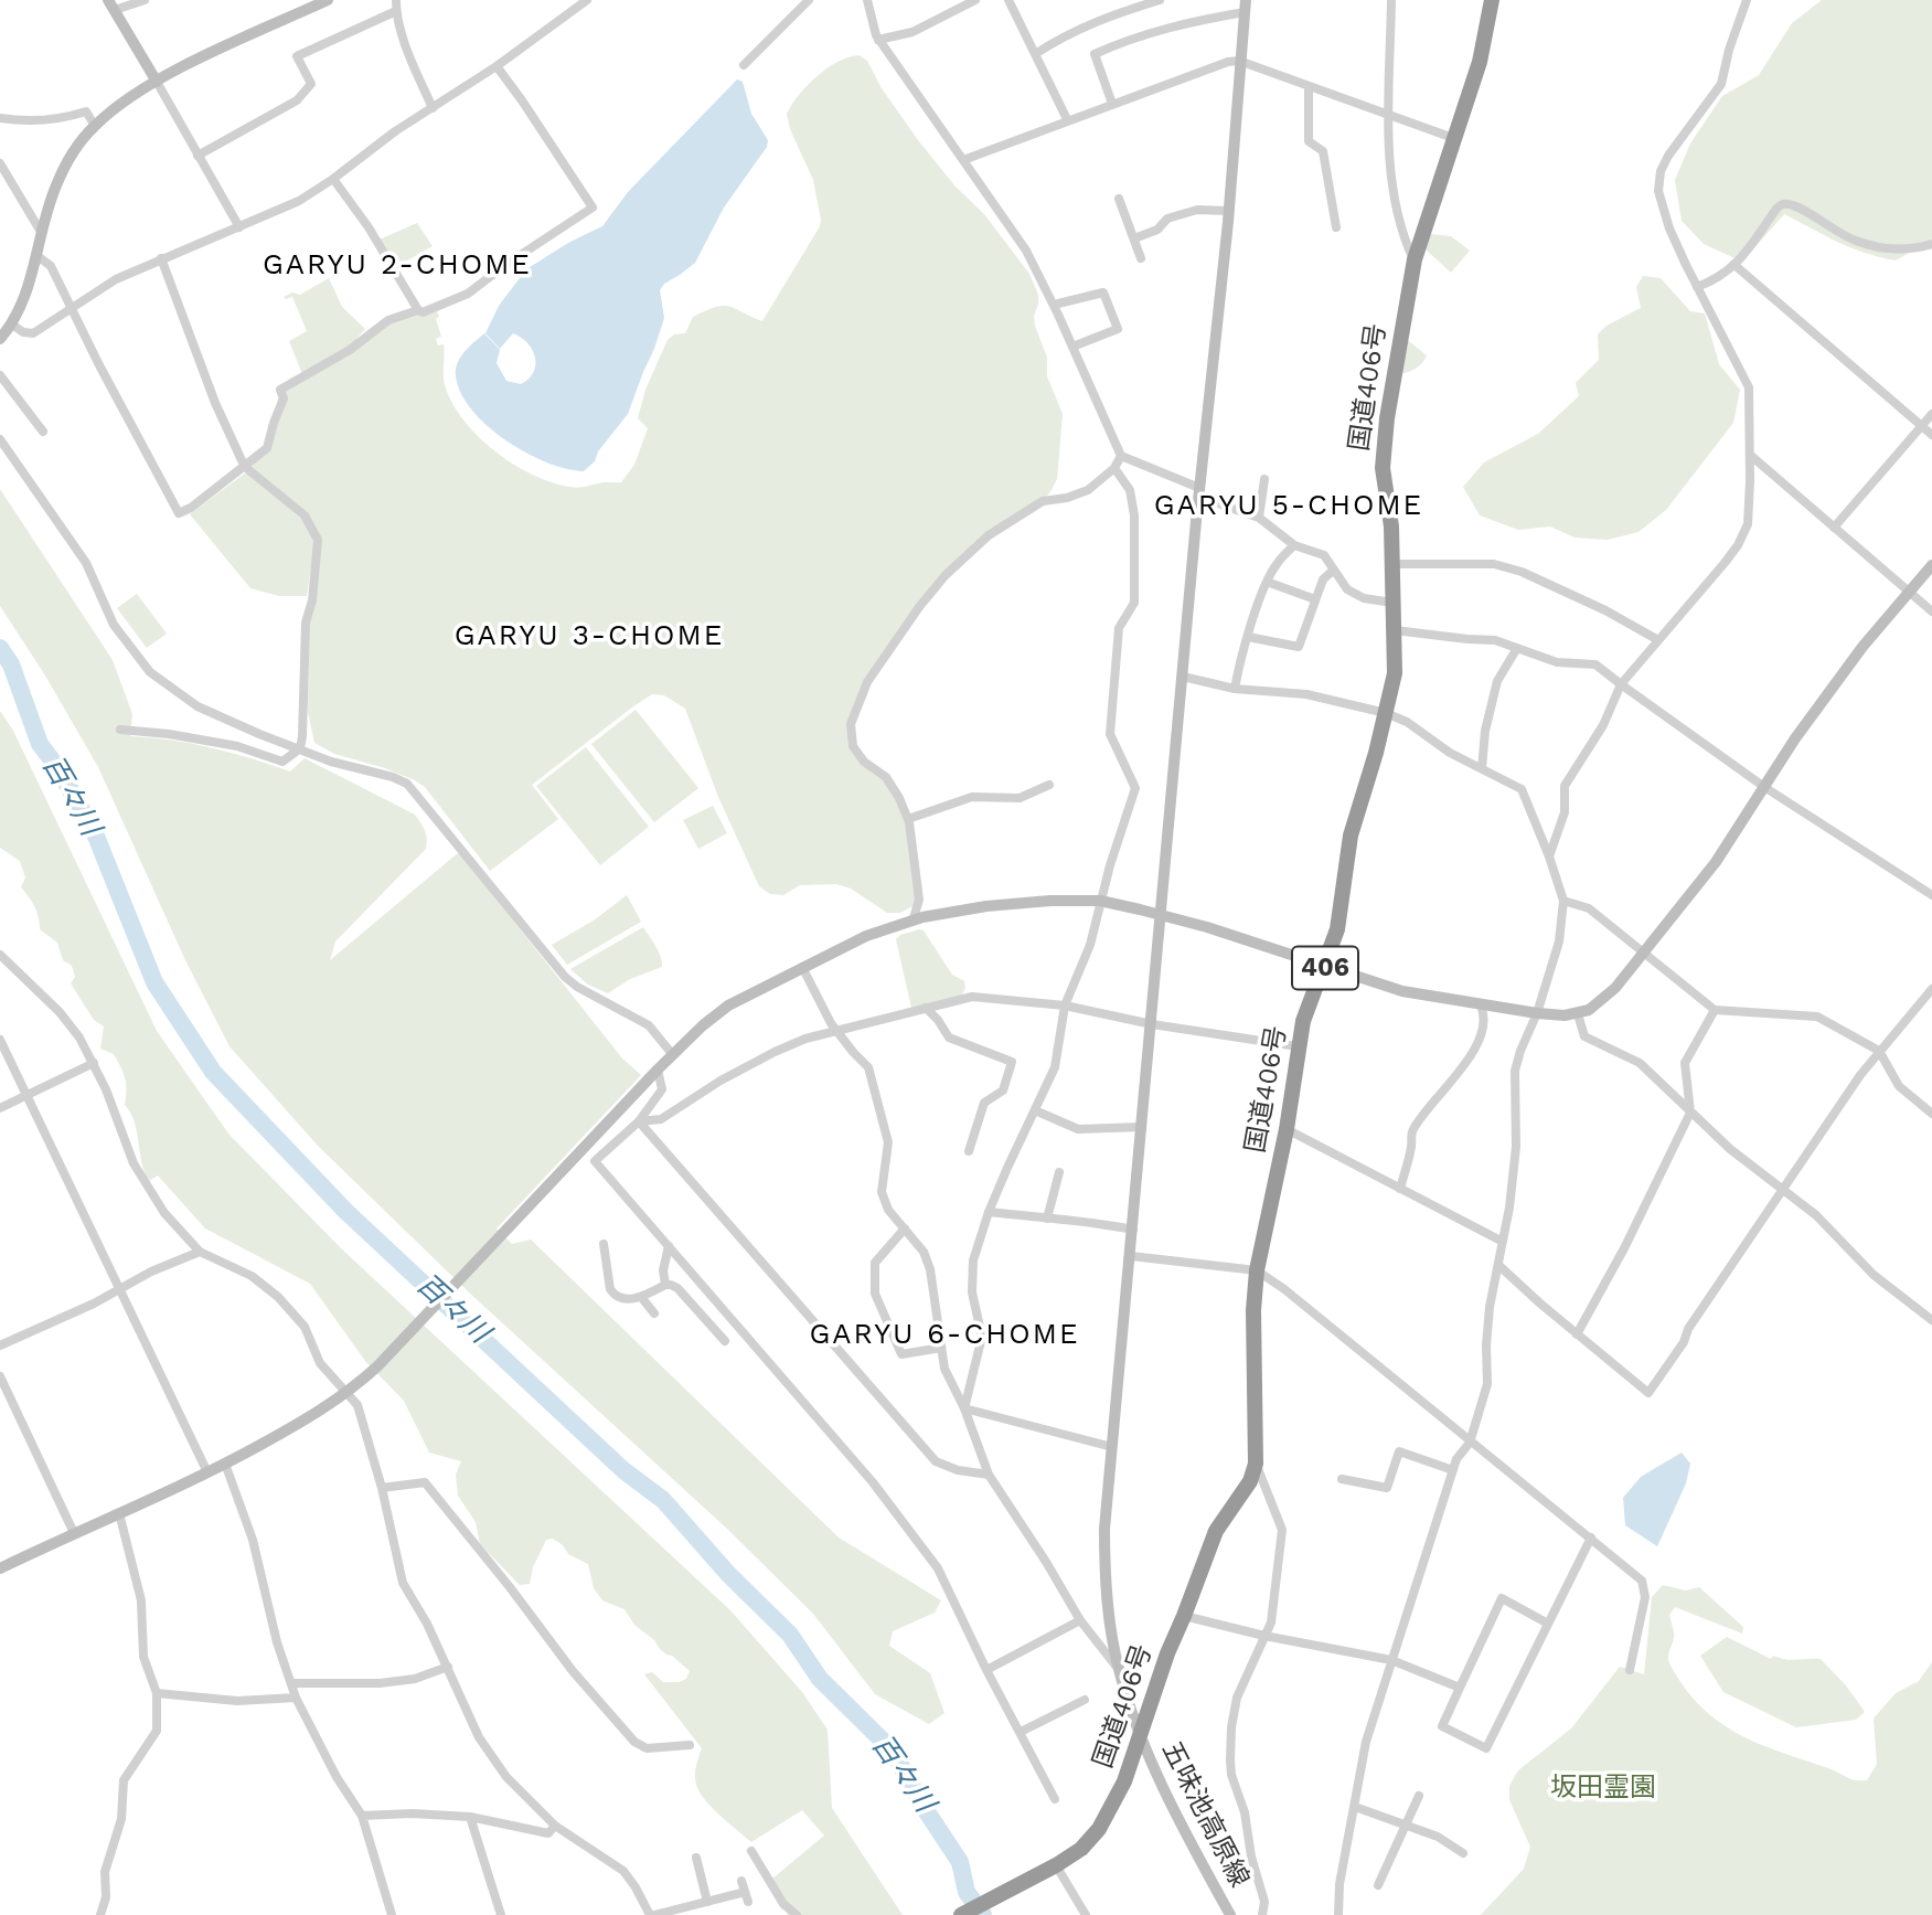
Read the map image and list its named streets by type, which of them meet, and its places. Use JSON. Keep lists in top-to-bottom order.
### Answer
{
  "streets": {
    "highway": ["国道406号", "406"],
    "street": ["五味池高原線"]
  },
  "crossings": [
    ["国道406号", "五味池高原線"]
  ],
  "districts": [
    "GARYU 2-CHOME",
    "GARYU 5-CHOME",
    "GARYU 3-CHOME",
    "GARYU 6-CHOME"
  ],
  "water": ["百々川"],
  "parks": ["坂田霊園"]
}
